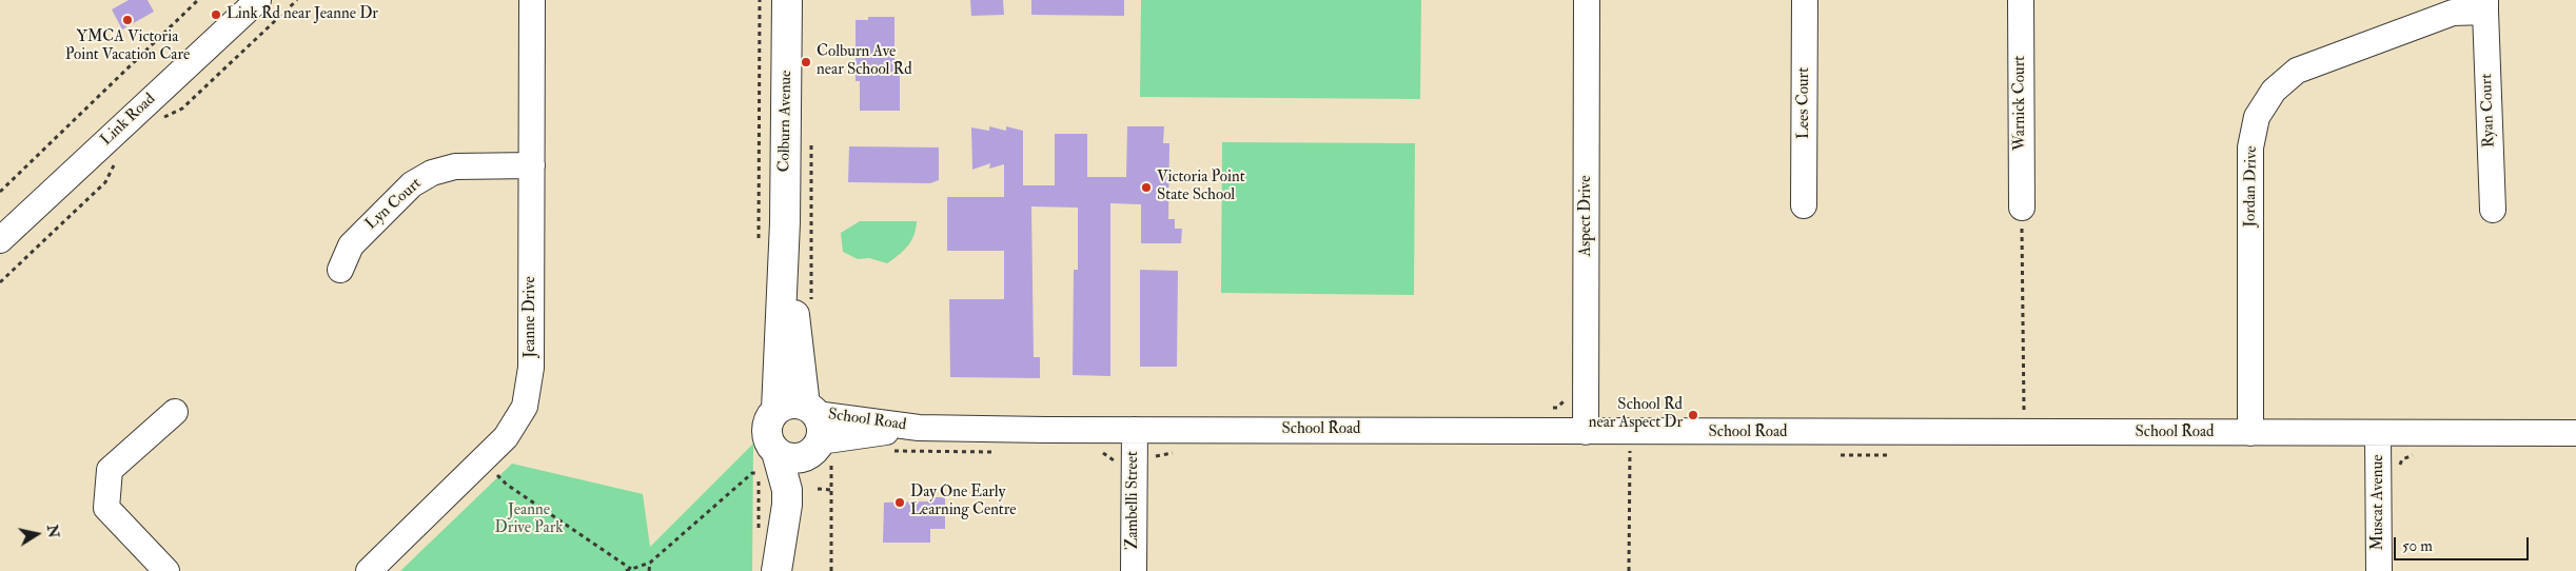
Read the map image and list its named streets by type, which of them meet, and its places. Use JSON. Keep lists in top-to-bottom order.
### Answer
{
  "streets": {
    "main road": ["Colburn Avenue"],
    "street": [
      "Lees Court",
      "Warnick Court",
      "Ryan Court",
      "Link Road",
      "Jordan Drive",
      "Lyn Court",
      "Aspect Drive",
      "Jeanne Drive",
      "School Road",
      "Zambelli Street",
      "Muscat Avenue"
    ]
  },
  "crossings": [
    ["Ryan Court", "Jordan Drive"],
    ["Colburn Avenue", "School Road"],
    ["Jordan Drive", "School Road"],
    ["Lyn Court", "Jeanne Drive"],
    ["Aspect Drive", "School Road"],
    ["School Road", "Zambelli Street"],
    ["School Road", "Muscat Avenue"]
  ],
  "parks": ["Jeanne Drive Park"],
  "places": [
    "Link Rd near Jeanne Dr",
    "YMCA Victoria Point Vacation Care",
    "Colburn Ave near School Rd",
    "Victoria Point State School",
    "School Rd near Aspect Dr",
    "Day One Early Learning Centre"
  ],
  "scale_bar": "50 m",
  "north": "right"
}
